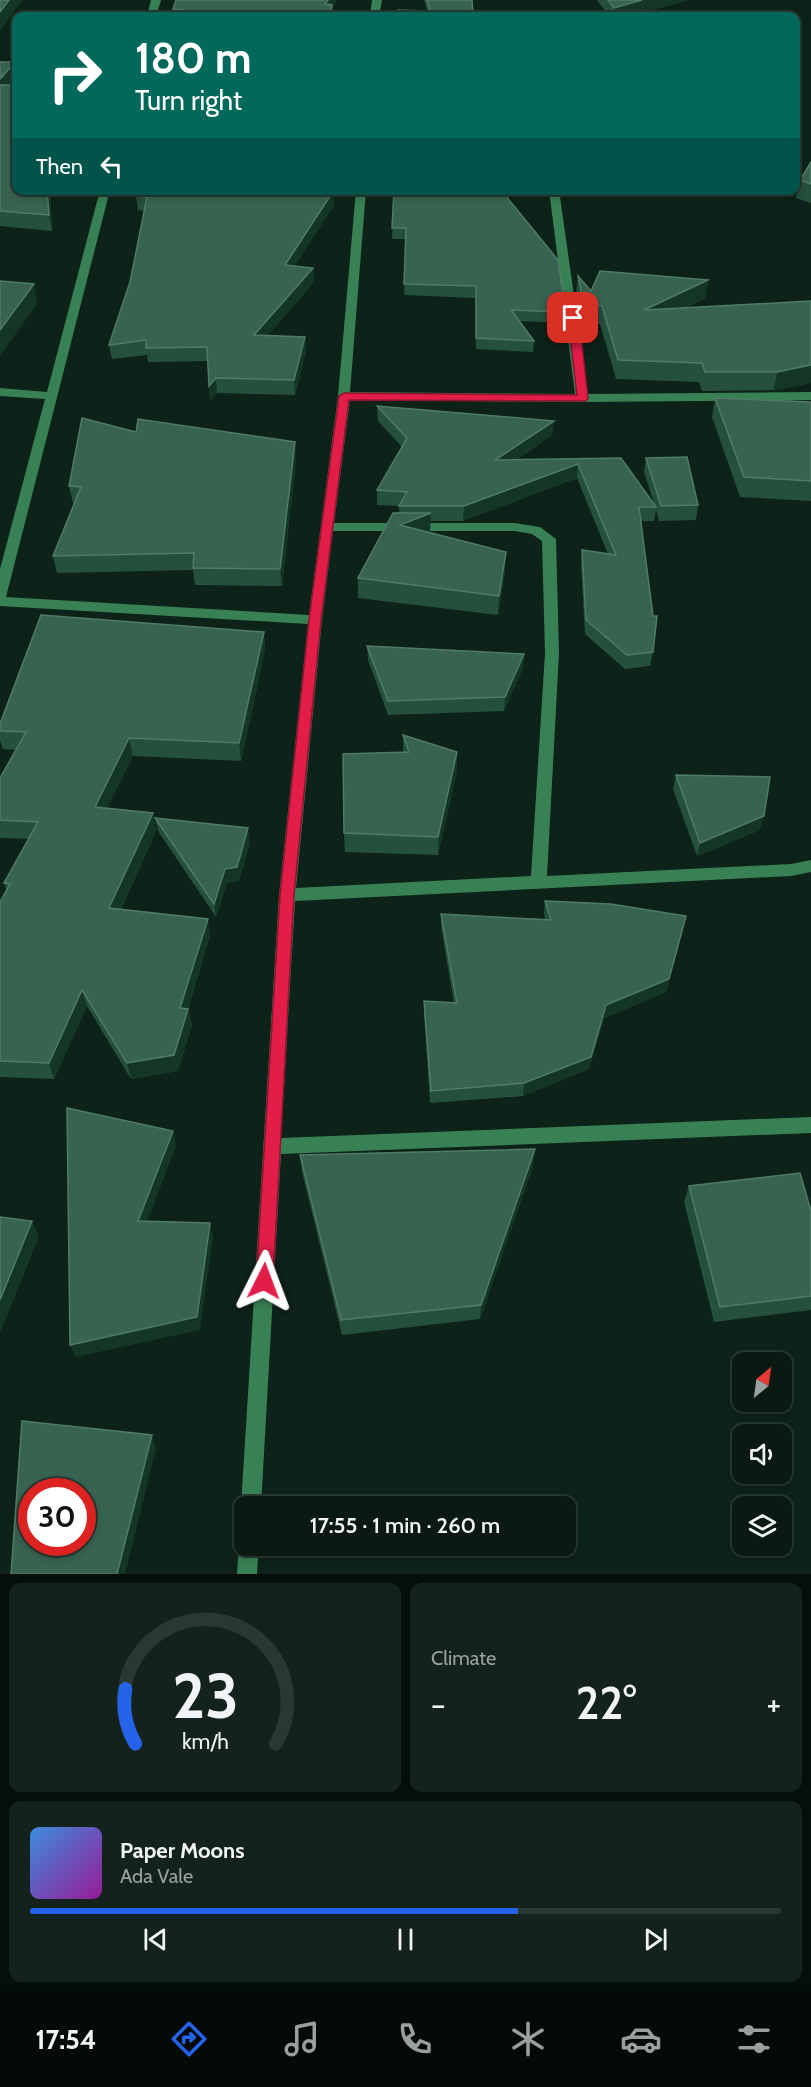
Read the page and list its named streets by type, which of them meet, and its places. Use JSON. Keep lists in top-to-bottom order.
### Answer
{
  "north": "top right",
  "page": {
    "turn": ["180 m", "Turn right"],
    "then": "Then",
    "limit": "30",
    "trip": "17:55 · 1 min · 260 m",
    "tile": "Climate",
    "heat": ["−", "22°", "+"],
    "song": ["Paper Moons", "Ada Vale"],
    "tabs": "17:54",
    "gauge": ["23", "km/h"]
  }
}
